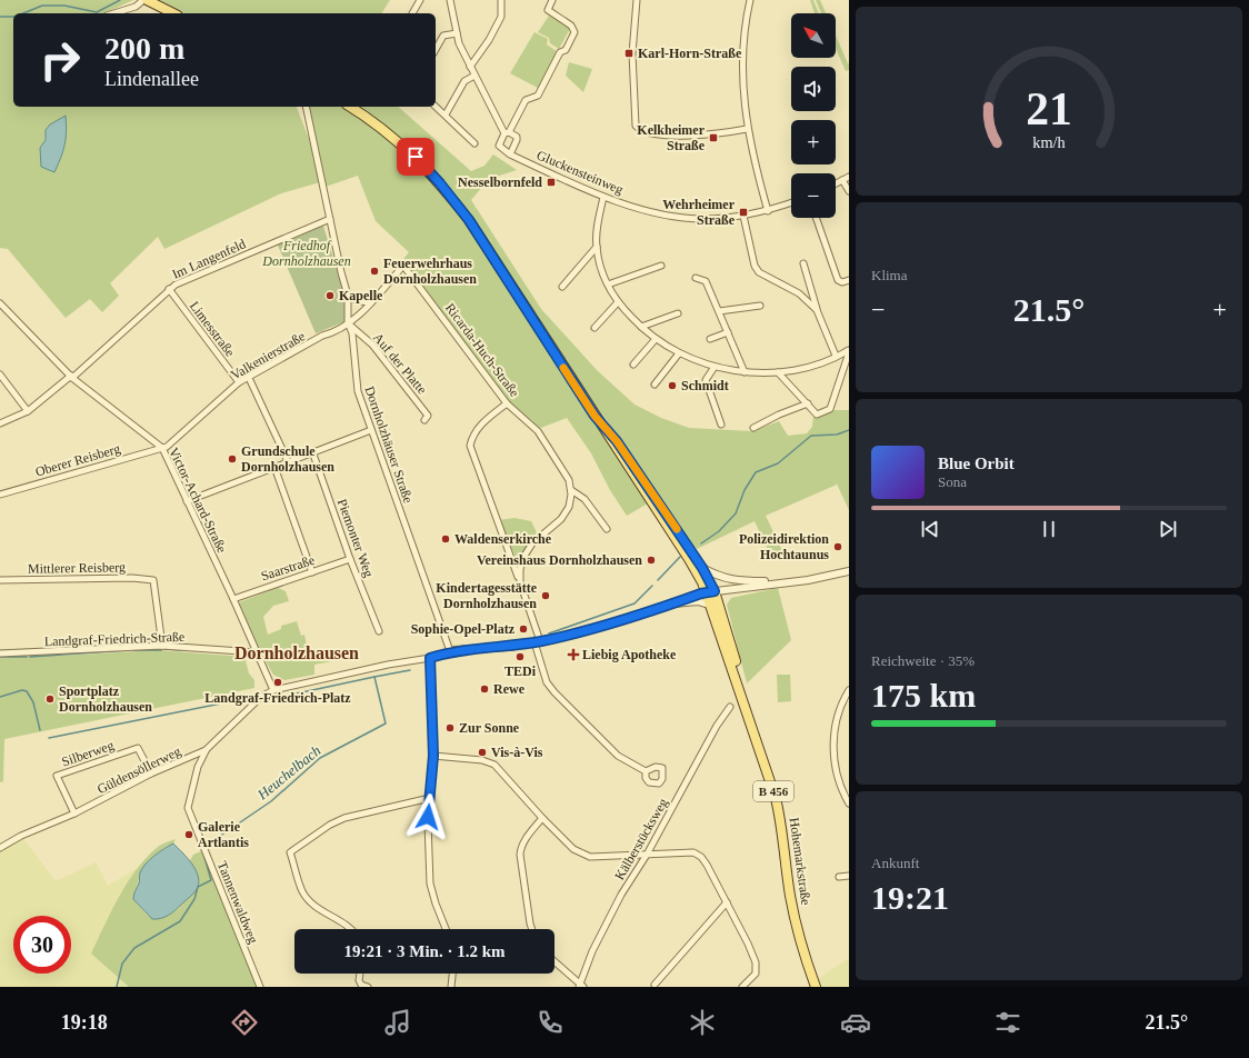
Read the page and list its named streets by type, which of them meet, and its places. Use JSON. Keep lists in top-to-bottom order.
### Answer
{
  "streets": {
    "main road": ["B 456", "Hohemarkstraße"],
    "street": [
      "Gluckensteinweg",
      "Im Langenfeld",
      "Limesstraße",
      "Ricarda-Huch-Straße",
      "Valkenierstraße",
      "Auf der Platte",
      "Dornholzhäuser Straße",
      "Oberer Reisberg",
      "Victor-Achard-Straße",
      "Piemonter Weg",
      "Mittlerer Reisberg",
      "Saarstraße",
      "Landgraf-Friedrich-Straße",
      "Silberweg",
      "Güldensöllerweg",
      "Kälberstücksweg",
      "Tannenwaldweg"
    ]
  },
  "crossings": [
    ["Im Langenfeld", "Limesstraße"],
    ["Im Langenfeld", "Dornholzhäuser Straße"],
    ["Im Langenfeld", "Victor-Achard-Straße"],
    ["Limesstraße", "Valkenierstraße"],
    ["Ricarda-Huch-Straße", "Valkenierstraße"],
    ["Valkenierstraße", "Auf der Platte"],
    ["Valkenierstraße", "Dornholzhäuser Straße"],
    ["Valkenierstraße", "Oberer Reisberg"],
    ["Valkenierstraße", "Victor-Achard-Straße"],
    ["Auf der Platte", "Dornholzhäuser Straße"],
    ["Oberer Reisberg", "Victor-Achard-Straße"],
    ["Victor-Achard-Straße", "Saarstraße"],
    ["Victor-Achard-Straße", "Landgraf-Friedrich-Straße"],
    ["Victor-Achard-Straße", "Güldensöllerweg"],
    ["Piemonter Weg", "Saarstraße"],
    ["Mittlerer Reisberg", "Landgraf-Friedrich-Straße"],
    ["Silberweg", "Güldensöllerweg"],
    ["Güldensöllerweg", "Tannenwaldweg"],
    ["B 456", "Hohemarkstraße"]
  ],
  "districts": ["Dornholzhausen"],
  "water": ["Heuchelbach"],
  "parks": ["Friedhof Dornholzhausen"],
  "places": {
    "transit": [
      "Karl-Horn-Straße",
      "Kelkheimer Straße",
      "Nesselbornfeld",
      "Wehrheimer Straße"
    ],
    "other": [
      "Feuerwehrhaus Dornholzhausen",
      "Kapelle",
      "Schmidt",
      "Grundschule Dornholzhausen",
      "Waldenserkirche",
      "Polizeidirektion Hochtaunus",
      "Vereinshaus Dornholzhausen",
      "Kindertagesstätte Dornholzhausen",
      "Sophie-Opel-Platz",
      "TEDi",
      "Landgraf-Friedrich-Platz",
      "Rewe",
      "Sportplatz Dornholzhausen",
      "Zur Sonne",
      "Vis-à-Vis",
      "Galerie Artlantis"
    ],
    "health": ["Liebig Apotheke"]
  },
  "north": "top left",
  "page": {
    "map_buttons": ["+", "−"],
    "turn": ["200 m", "Lindenallee"],
    "tile": [
      "Klima",
      ["Reichweite · 35%", "175 km"],
      ["Ankunft", "19:21"]
    ],
    "heat": ["−", "21.5°", "+"],
    "song": ["Blue Orbit", "Sona"],
    "limit": "30",
    "trip": "19:21 · 3 Min. · 1.2 km",
    "tabs": ["19:18", "21.5°"],
    "gauge": ["21", "km/h"]
  }
}
